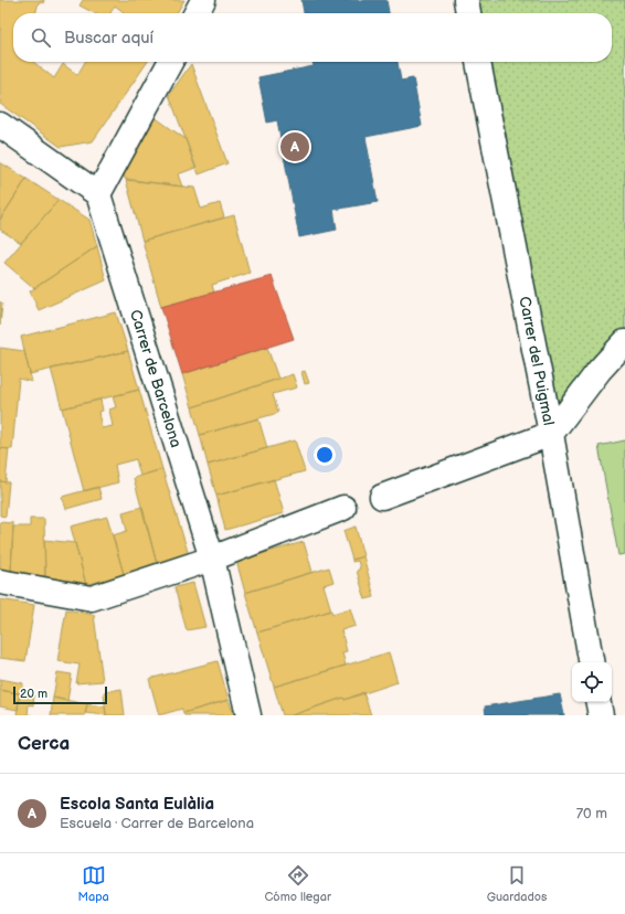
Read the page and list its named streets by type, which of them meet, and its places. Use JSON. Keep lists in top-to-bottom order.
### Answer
{
  "streets": {
    "street": ["Carrer del Puigmal", "Carrer de Barcelona"]
  },
  "scale_bar": "20 m",
  "page": {
    "search": "Buscar aquí",
    "pins": "A",
    "scale": "20 m",
    "heading": "Cerca",
    "list": [
      {
        "mark": "A",
        "name": "Escola Santa Eulàlia",
        "note": "Escuela · Carrer de Barcelona",
        "value": "70 m"
      }
    ],
    "nav": ["Mapa", "Cómo llegar", "Guardados"]
  }
}
